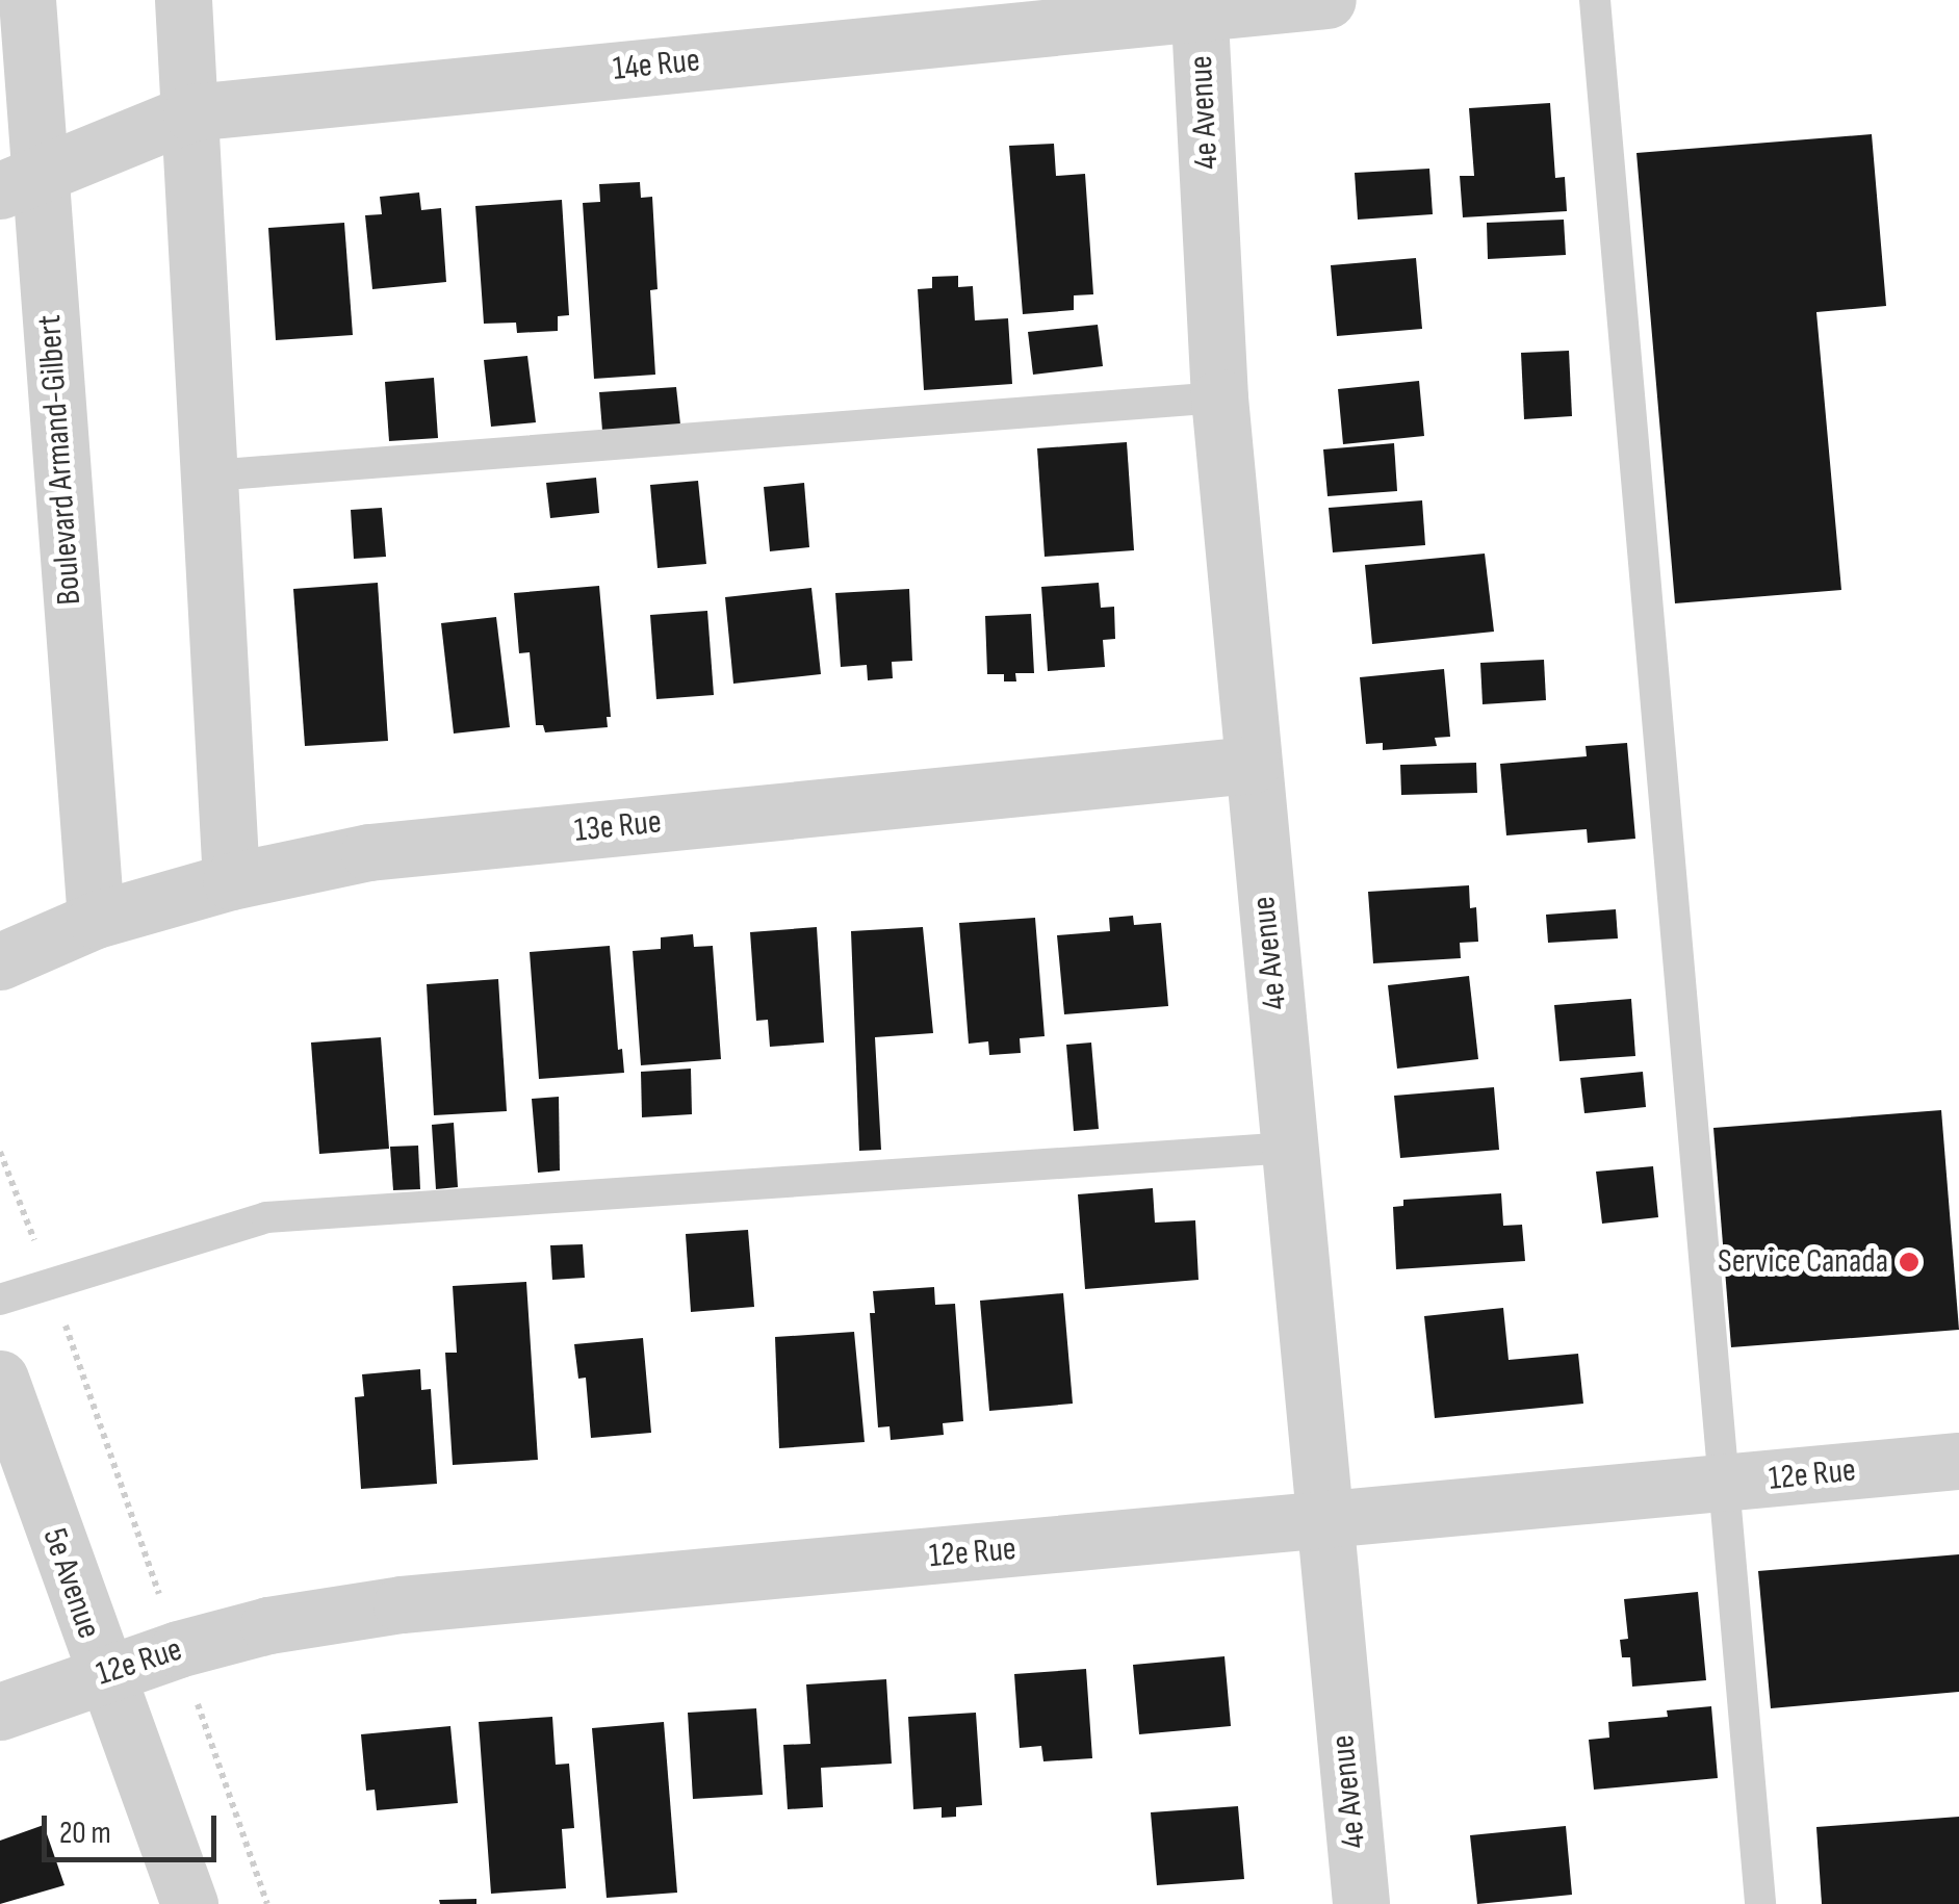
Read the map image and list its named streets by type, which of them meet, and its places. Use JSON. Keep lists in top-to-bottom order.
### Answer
{
  "streets": {
    "street": [
      "14e Rue",
      "4e Avenue",
      "Boulevard Armand-Gilbert",
      "13e Rue",
      "12e Rue",
      "5e Avenue"
    ]
  },
  "crossings": [
    ["14e Rue", "4e Avenue"],
    ["14e Rue", "Boulevard Armand-Gilbert"],
    ["4e Avenue", "13e Rue"],
    ["4e Avenue", "12e Rue"],
    ["Boulevard Armand-Gilbert", "13e Rue"],
    ["12e Rue", "5e Avenue"]
  ],
  "places": ["Service Canada"],
  "scale_bar": "20 m"
}
